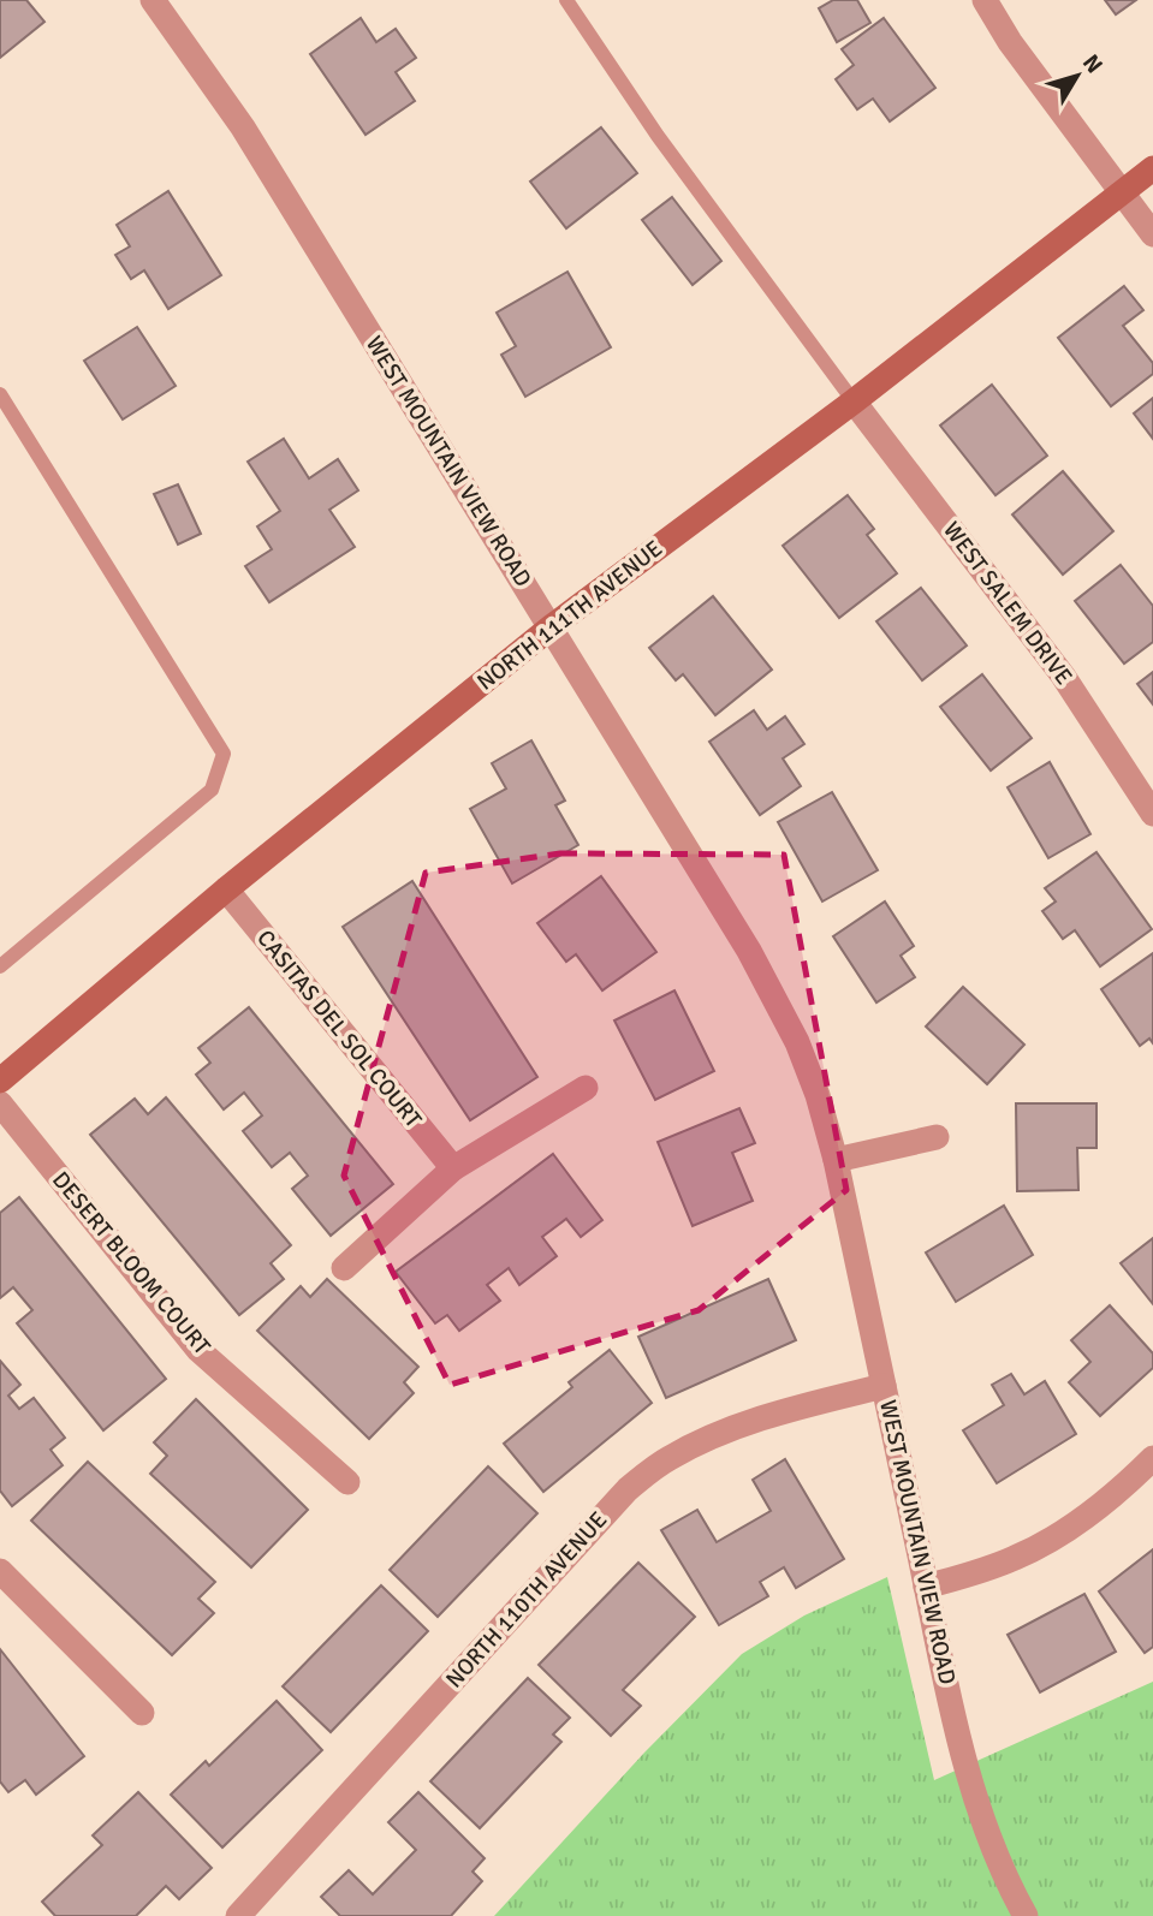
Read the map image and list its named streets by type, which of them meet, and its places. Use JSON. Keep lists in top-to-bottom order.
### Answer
{
  "streets": {
    "street": [
      "WEST MOUNTAIN VIEW ROAD",
      "WEST SALEM DRIVE",
      "NORTH 111TH AVENUE",
      "CASITAS DEL SOL COURT",
      "DESERT BLOOM COURT",
      "NORTH 110TH AVENUE"
    ]
  },
  "crossings": [
    ["WEST MOUNTAIN VIEW ROAD", "NORTH 111TH AVENUE"],
    ["WEST MOUNTAIN VIEW ROAD", "NORTH 110TH AVENUE"],
    ["WEST SALEM DRIVE", "NORTH 111TH AVENUE"],
    ["NORTH 111TH AVENUE", "CASITAS DEL SOL COURT"]
  ],
  "north": "top right"
}
